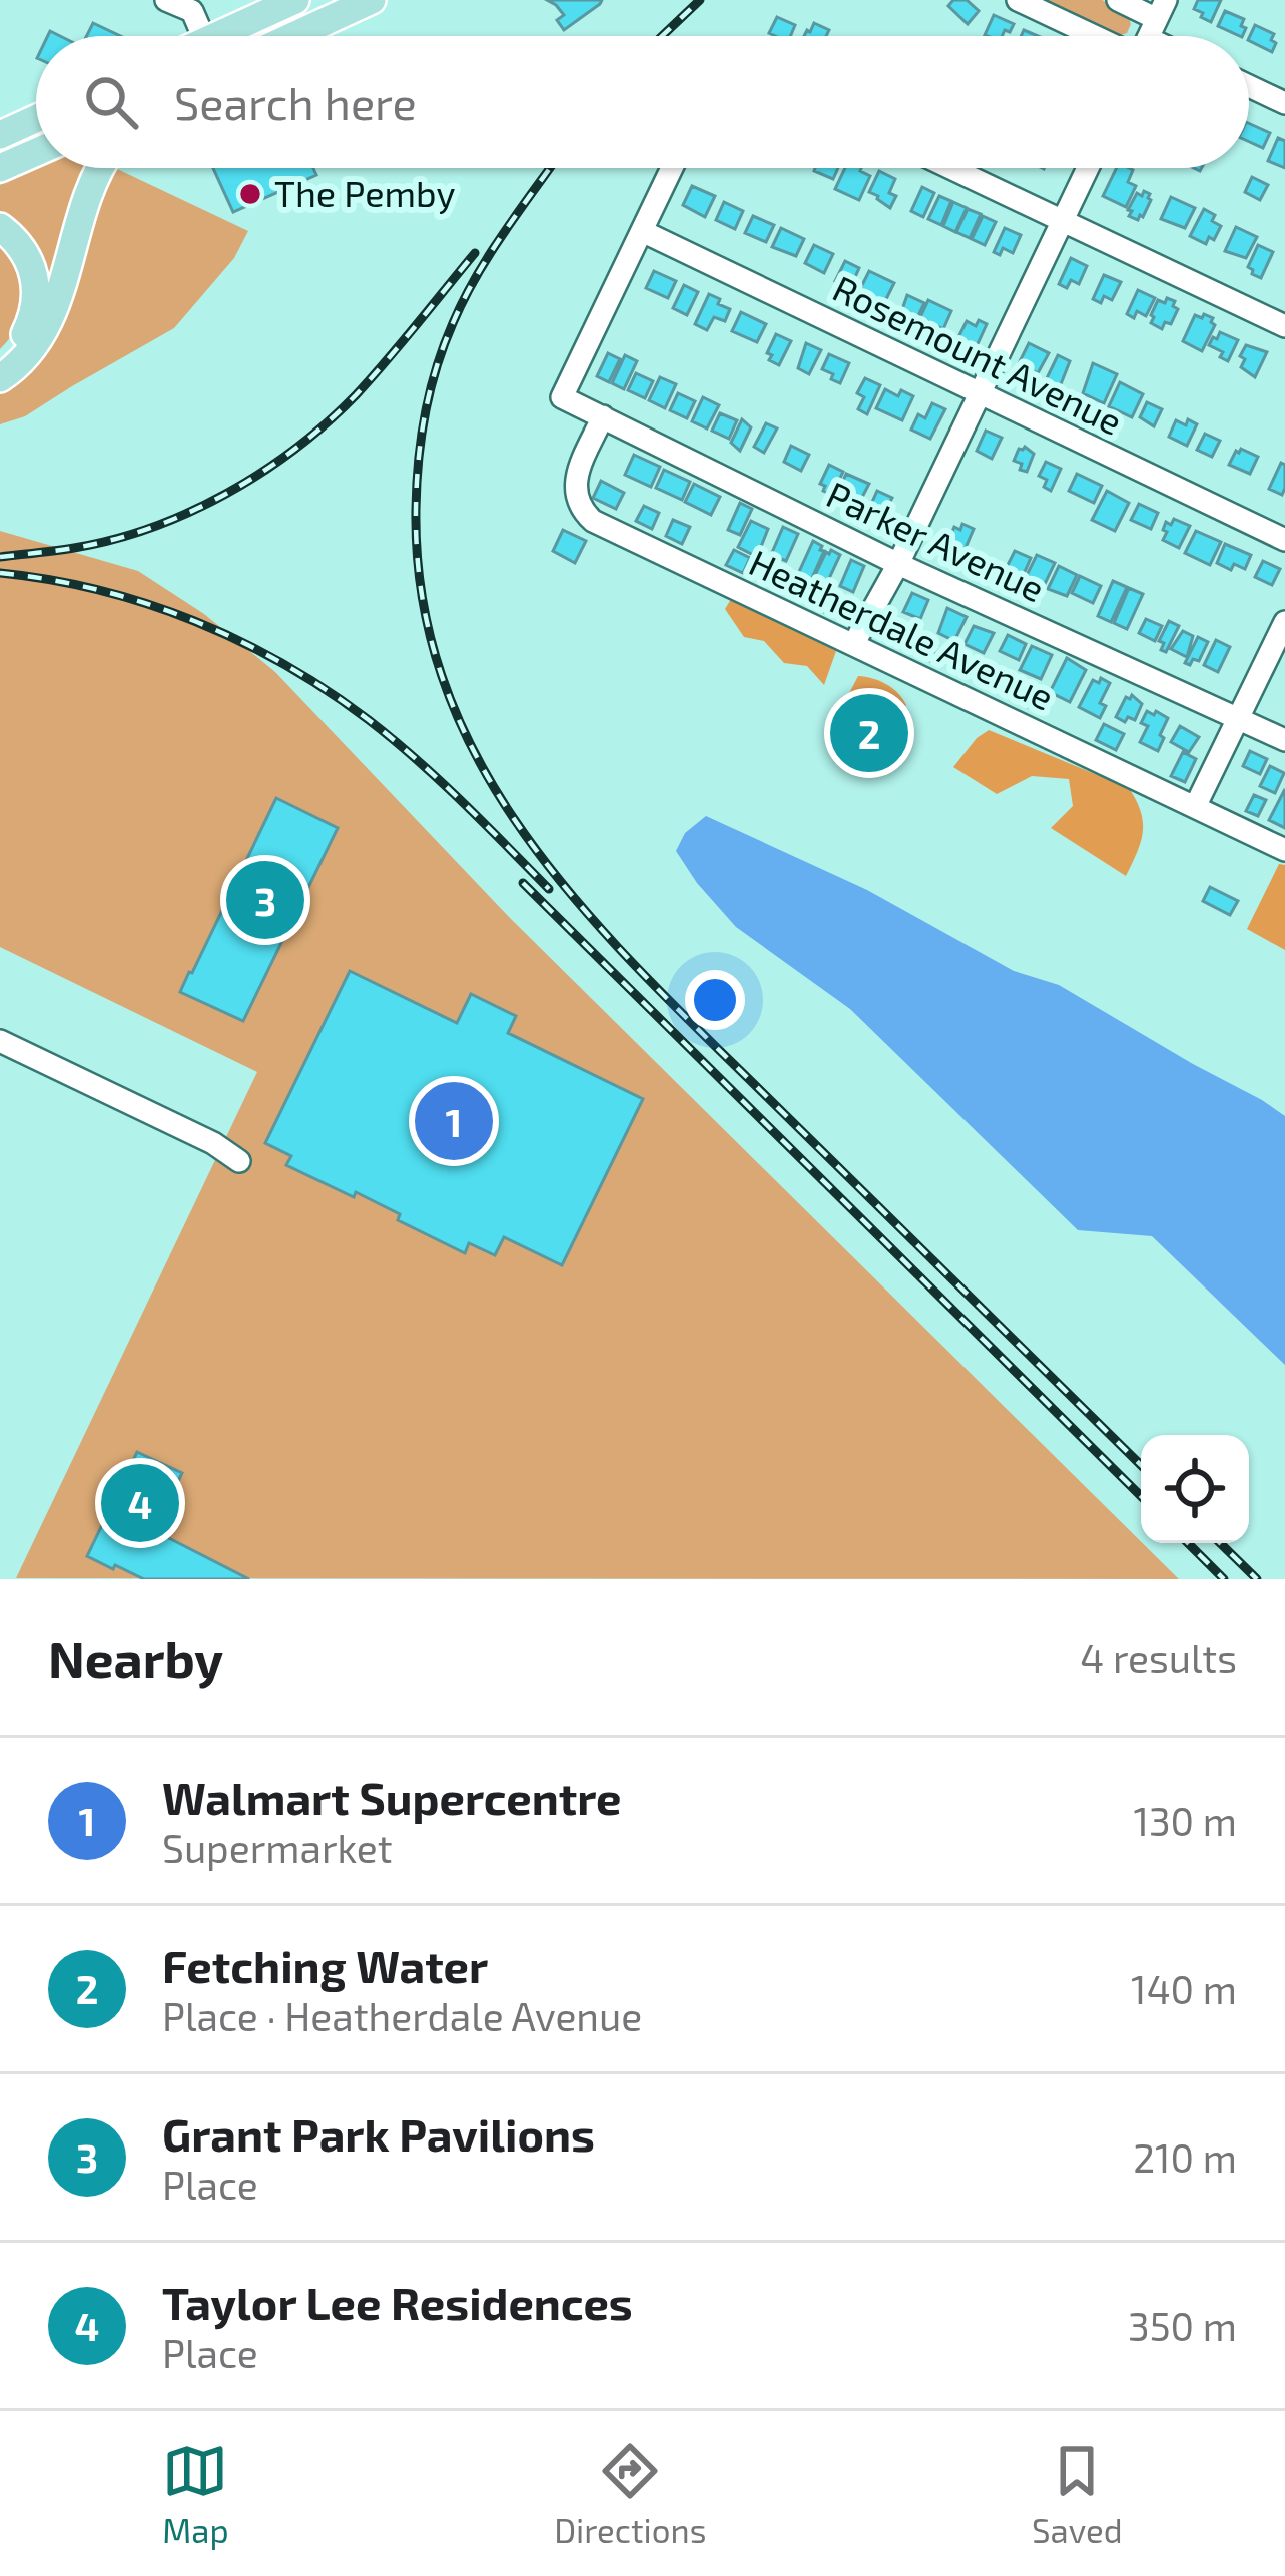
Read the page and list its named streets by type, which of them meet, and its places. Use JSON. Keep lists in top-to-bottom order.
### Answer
{
  "streets": {
    "street": ["Rosemount Avenue", "Parker Avenue", "Heatherdale Avenue"]
  },
  "crossings": [
    ["Rosemount Avenue", "Parker Avenue"],
    ["Parker Avenue", "Heatherdale Avenue"]
  ],
  "places": ["The Pemby"],
  "page": {
    "search": "Search here",
    "pins": [
      "2",
      "3",
      "1",
      "4"
    ],
    "heading": ["Nearby", "4 results"],
    "list": [
      {
        "mark": "1",
        "name": "Walmart Supercentre",
        "note": "Supermarket",
        "value": "130 m"
      },
      {
        "mark": "2",
        "name": "Fetching Water",
        "note": "Place · Heatherdale Avenue",
        "value": "140 m"
      },
      {
        "mark": "3",
        "name": "Grant Park Pavilions",
        "note": "Place",
        "value": "210 m"
      },
      {
        "mark": "4",
        "name": "Taylor Lee Residences",
        "note": "Place",
        "value": "350 m"
      }
    ],
    "nav": ["Map", "Directions", "Saved"]
  }
}
